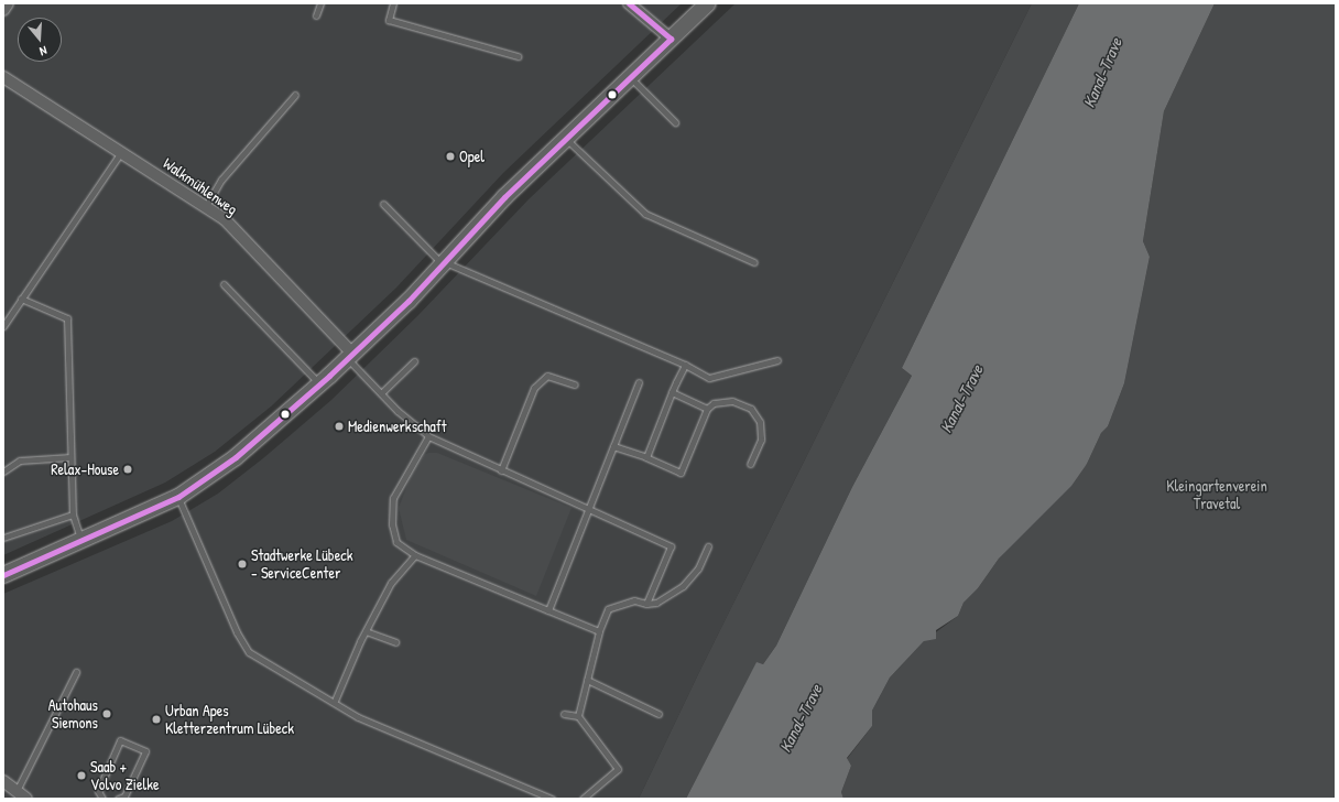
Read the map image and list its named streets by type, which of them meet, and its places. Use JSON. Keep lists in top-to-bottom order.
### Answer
{
  "streets": {
    "street": ["Walkmühlenweg"]
  },
  "water": ["Kanal-Trave"],
  "parks": ["Kleingartenverein Travetal"],
  "places": [
    "Opel",
    "Medienwerkschaft",
    "Relax-House",
    "Stadtwerke Lübeck - ServiceCenter",
    "Autohaus Siemons",
    "Urban Apes Kletterzentrum Lübeck",
    "Saab + Volvo Zielke"
  ],
  "north": "bottom"
}
